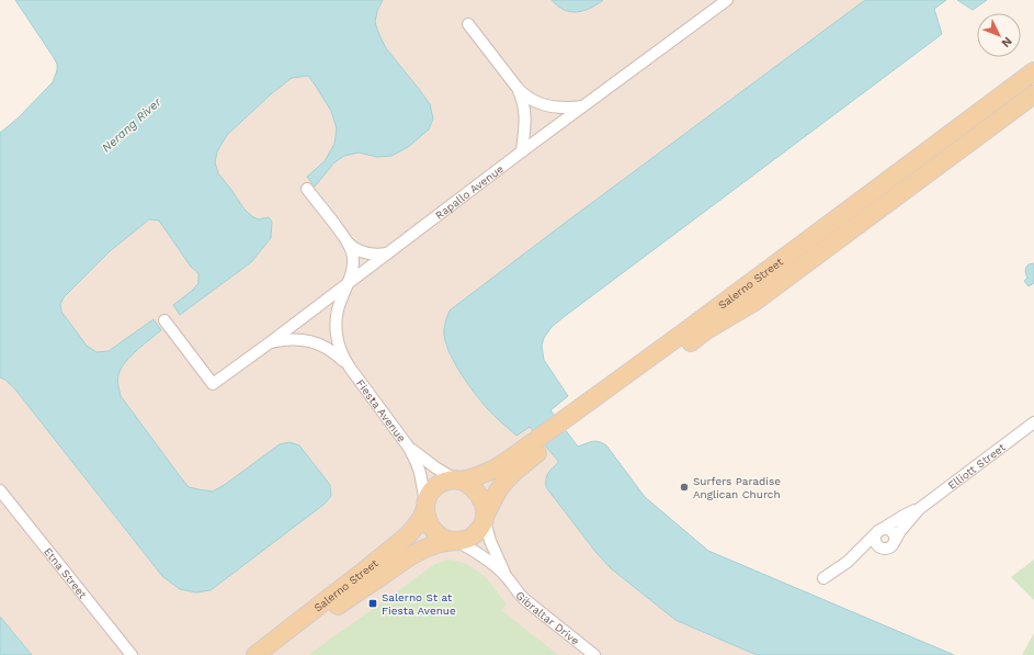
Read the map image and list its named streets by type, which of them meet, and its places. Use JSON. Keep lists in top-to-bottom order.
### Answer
{
  "streets": {
    "main road": ["Salerno Street"],
    "street": [
      "Rapallo Avenue",
      "Fiesta Avenue",
      "Elliott Street",
      "Etna Street",
      "Gibraltar Drive"
    ]
  },
  "crossings": [
    ["Rapallo Avenue", "Fiesta Avenue"],
    ["Salerno Street", "Fiesta Avenue"],
    ["Salerno Street", "Gibraltar Drive"],
    ["Fiesta Avenue", "Gibraltar Drive"]
  ],
  "water": ["Nerang River"],
  "places": {
    "other": ["Surfers Paradise Anglican Church"],
    "transit": ["Salerno St at Fiesta Avenue"]
  },
  "north": "bottom right"
}
